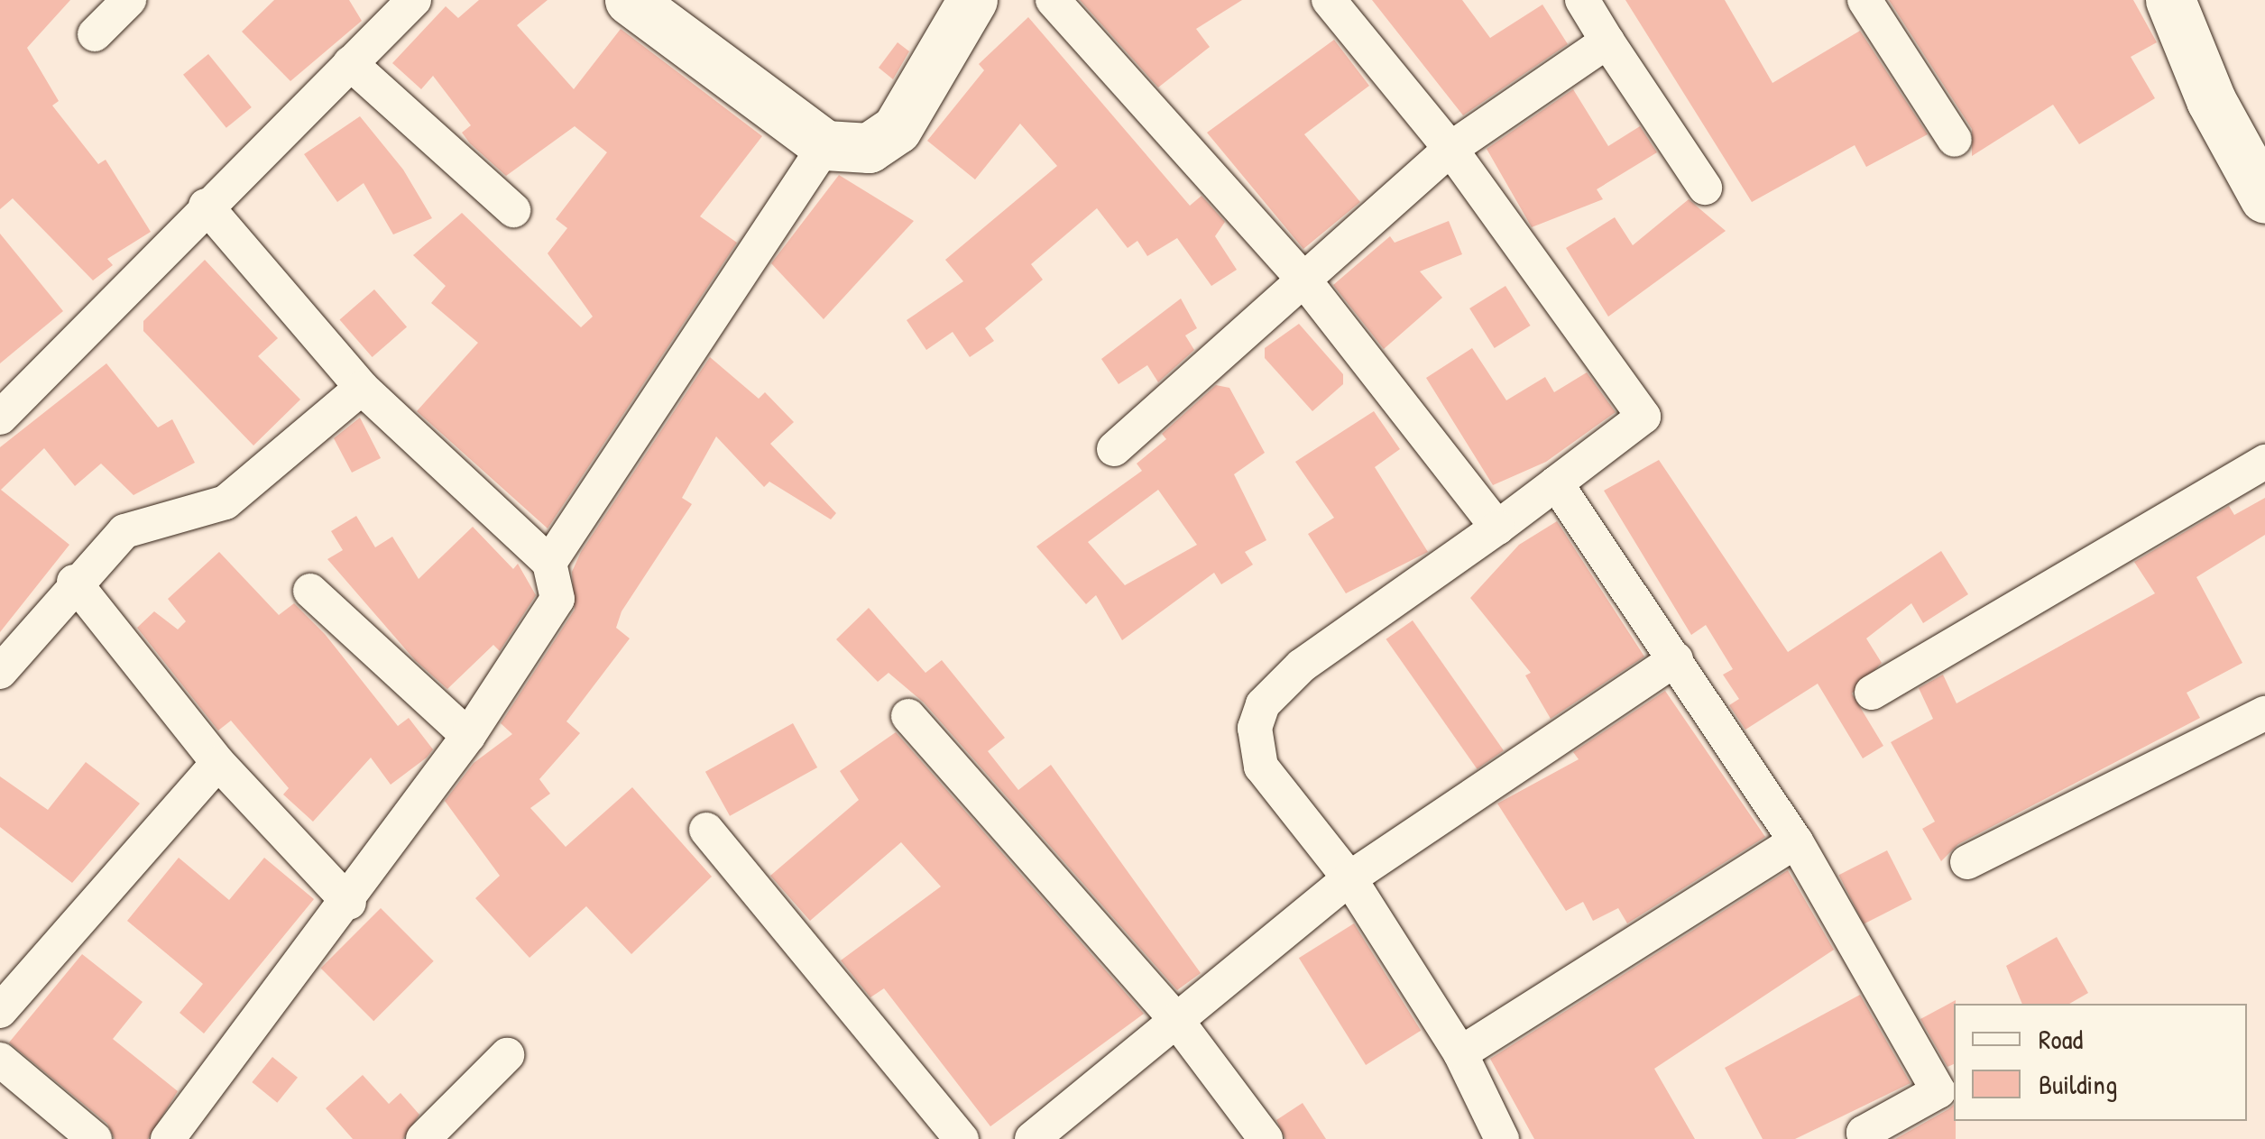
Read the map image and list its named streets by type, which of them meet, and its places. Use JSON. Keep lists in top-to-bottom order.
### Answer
{
  "legend": ["Road", "Building"]
}
